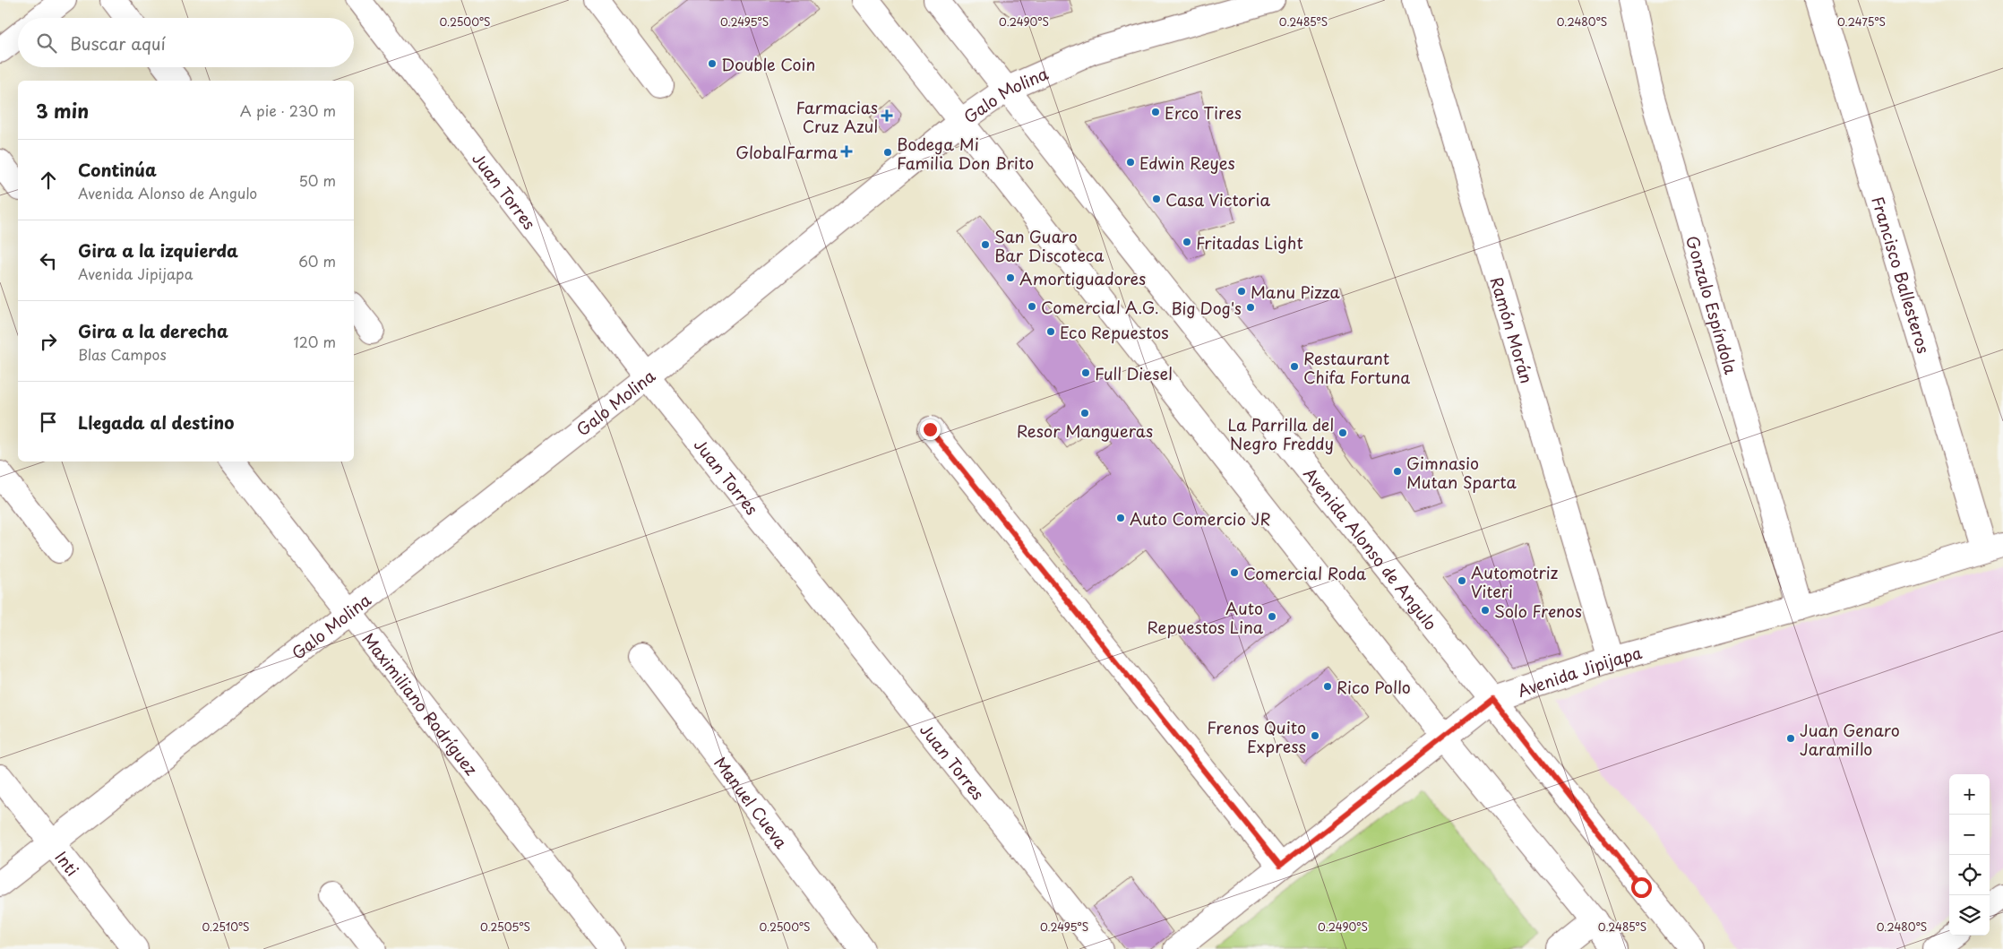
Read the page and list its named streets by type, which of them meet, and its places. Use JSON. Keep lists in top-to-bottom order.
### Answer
{
  "streets": {
    "street": [
      "Galo Molina",
      "Juan Torres",
      "Francisco Ballesteros",
      "Gonzalo Espíndola",
      "Ramón Morán",
      "Avenida Alonso de Angulo",
      "Avenida Jipijapa",
      "Maximiliano Rodríguez",
      "Manuel Cueva",
      "Inti"
    ]
  },
  "crossings": [
    ["Galo Molina", "Juan Torres"],
    ["Galo Molina", "Avenida Alonso de Angulo"],
    ["Galo Molina", "Maximiliano Rodríguez"],
    ["Galo Molina", "Inti"],
    ["Francisco Ballesteros", "Avenida Jipijapa"],
    ["Gonzalo Espíndola", "Avenida Jipijapa"],
    ["Ramón Morán", "Avenida Jipijapa"],
    ["Avenida Alonso de Angulo", "Avenida Jipijapa"]
  ],
  "places": {
    "other": [
      "Double Coin",
      "Erco Tires",
      "Bodega Mi Familia Don Brito",
      "Edwin Reyes",
      "Casa Victoria",
      "Fritadas Light",
      "San Guaro Bar Discoteca",
      "Amortiguadores",
      "Manu Pizza",
      "Comercial A.G.",
      "Big Dog's",
      "Eco Repuestos",
      "Restaurant Chifa Fortuna",
      "Full Diesel",
      "Resor Mangueras",
      "La Parrilla del Negro Freddy",
      "Gimnasio Mutan Sparta",
      "Auto Comercio JR",
      "Comercial Roda",
      "Automotriz Viteri",
      "Solo Frenos",
      "Auto Repuestos Lina",
      "Rico Pollo",
      "Frenos Quito Express",
      "Juan Genaro Jaramillo"
    ],
    "health": ["Farmacias Cruz Azul", "GlobalFarma"]
  },
  "page": {
    "search": "Buscar aquí",
    "heading": ["3 min", "A pie · 230 m"],
    "list": [
      ["Continúa", "Avenida Alonso de Angulo", "50 m"],
      ["Gira a la izquierda", "Avenida Jipijapa", "60 m"],
      ["Gira a la derecha", "Blas Campos", "120 m"],
      "Llegada al destino"
    ],
    "map_buttons": ["+", "−"]
  },
  "coordinates": [
    "0.2500°S",
    "0.2495°S",
    "0.2490°S",
    "0.2485°S",
    "0.2480°S",
    "0.2475°S",
    "0.2510°S",
    "0.2505°S"
  ]
}
